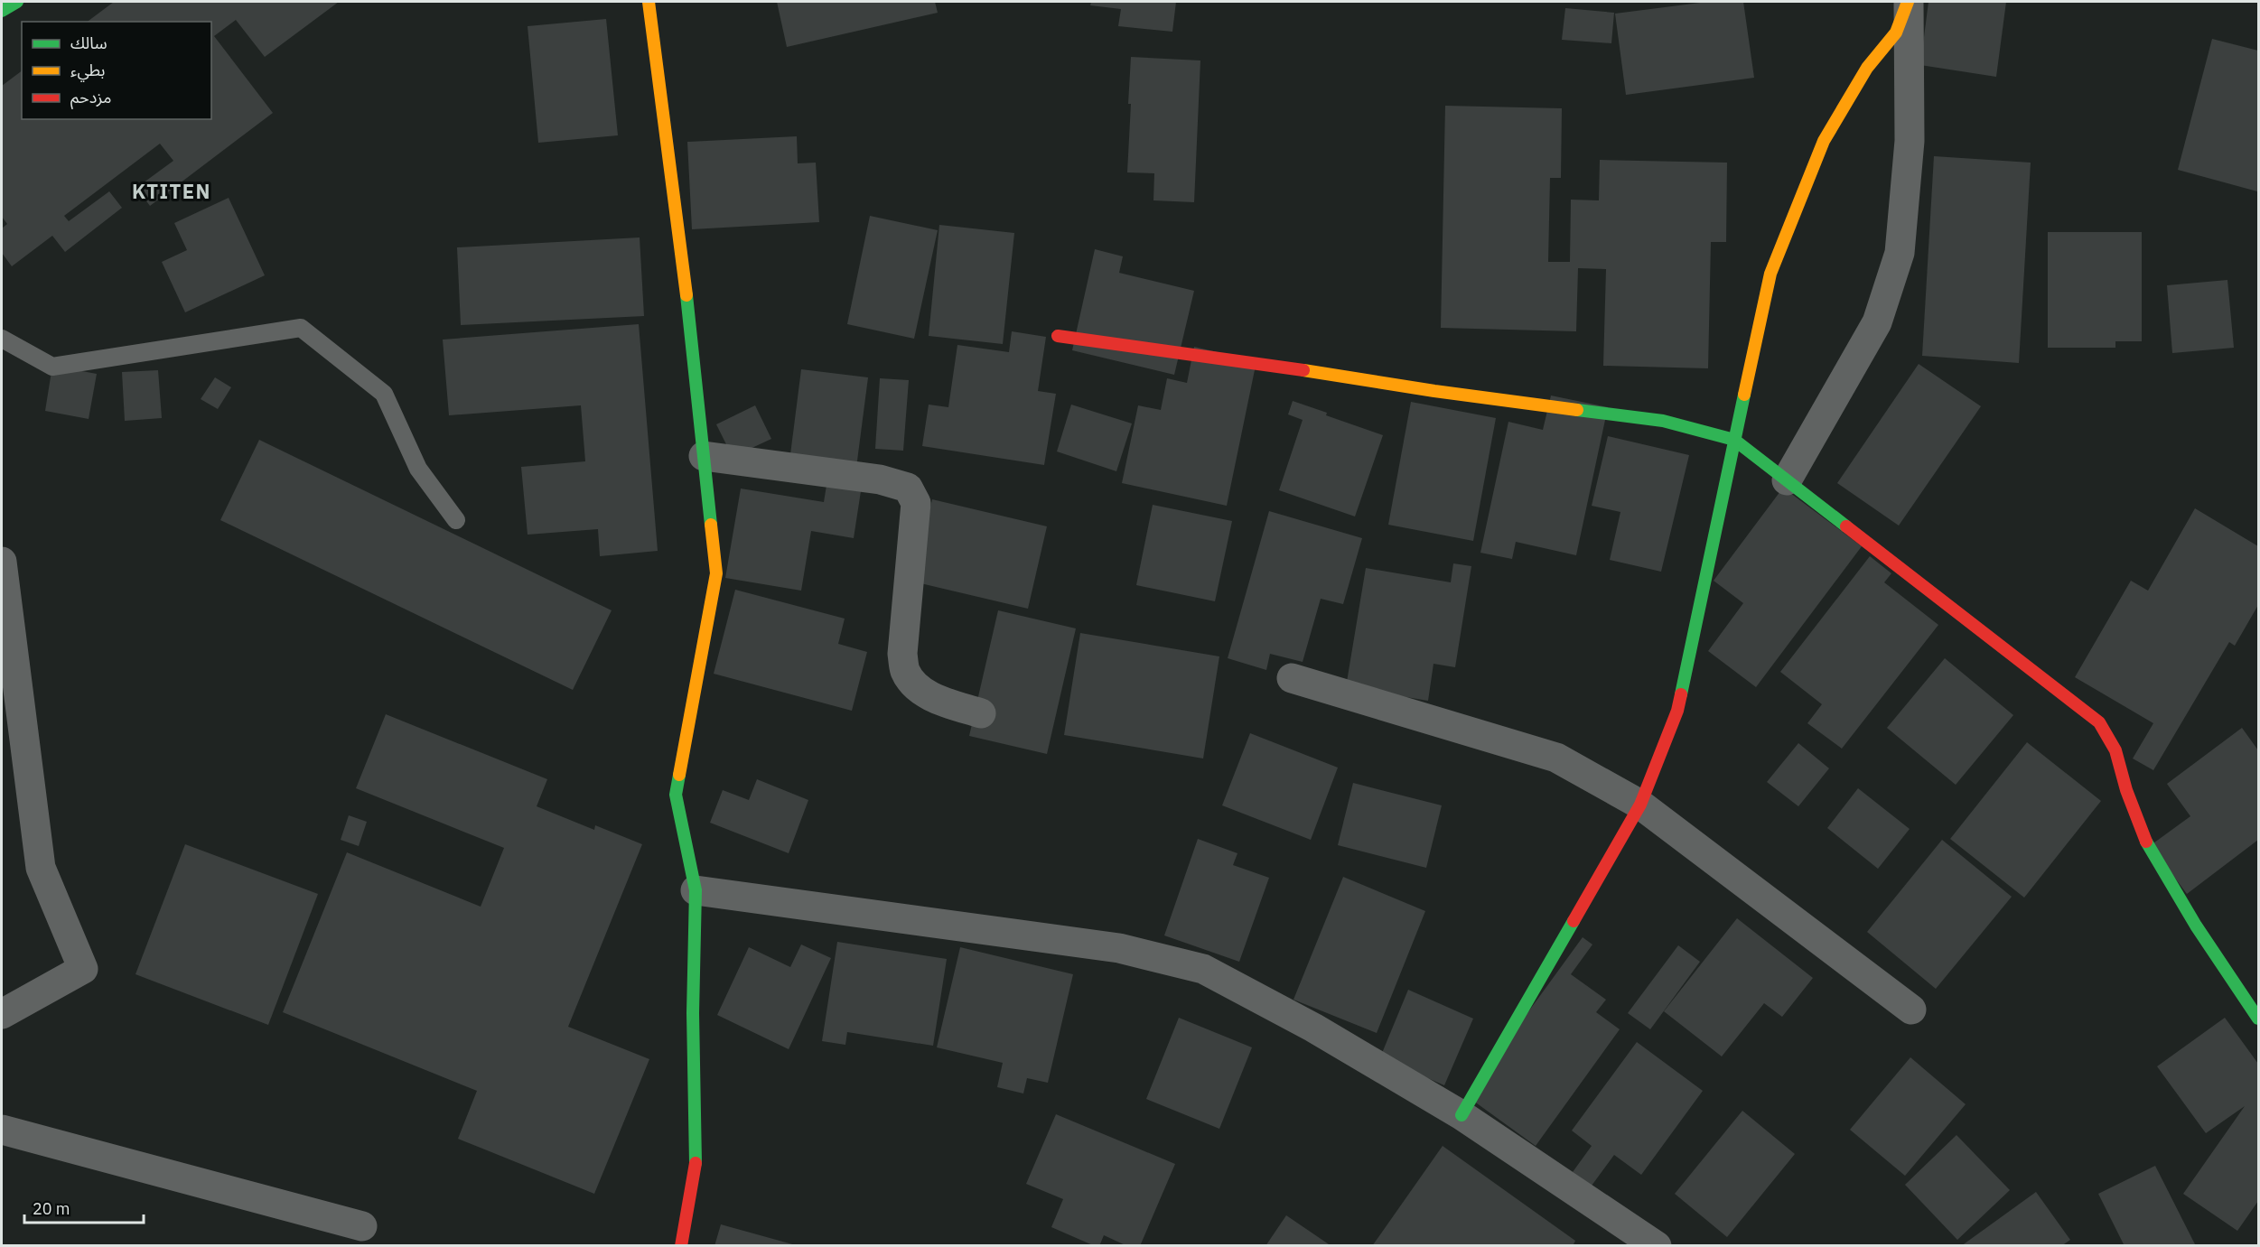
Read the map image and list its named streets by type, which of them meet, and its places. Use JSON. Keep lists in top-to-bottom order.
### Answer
{
  "districts": ["KTITEN"],
  "legend": ["سالك", "بطيء", "مزدحم"],
  "scale_bar": "20 m"
}
